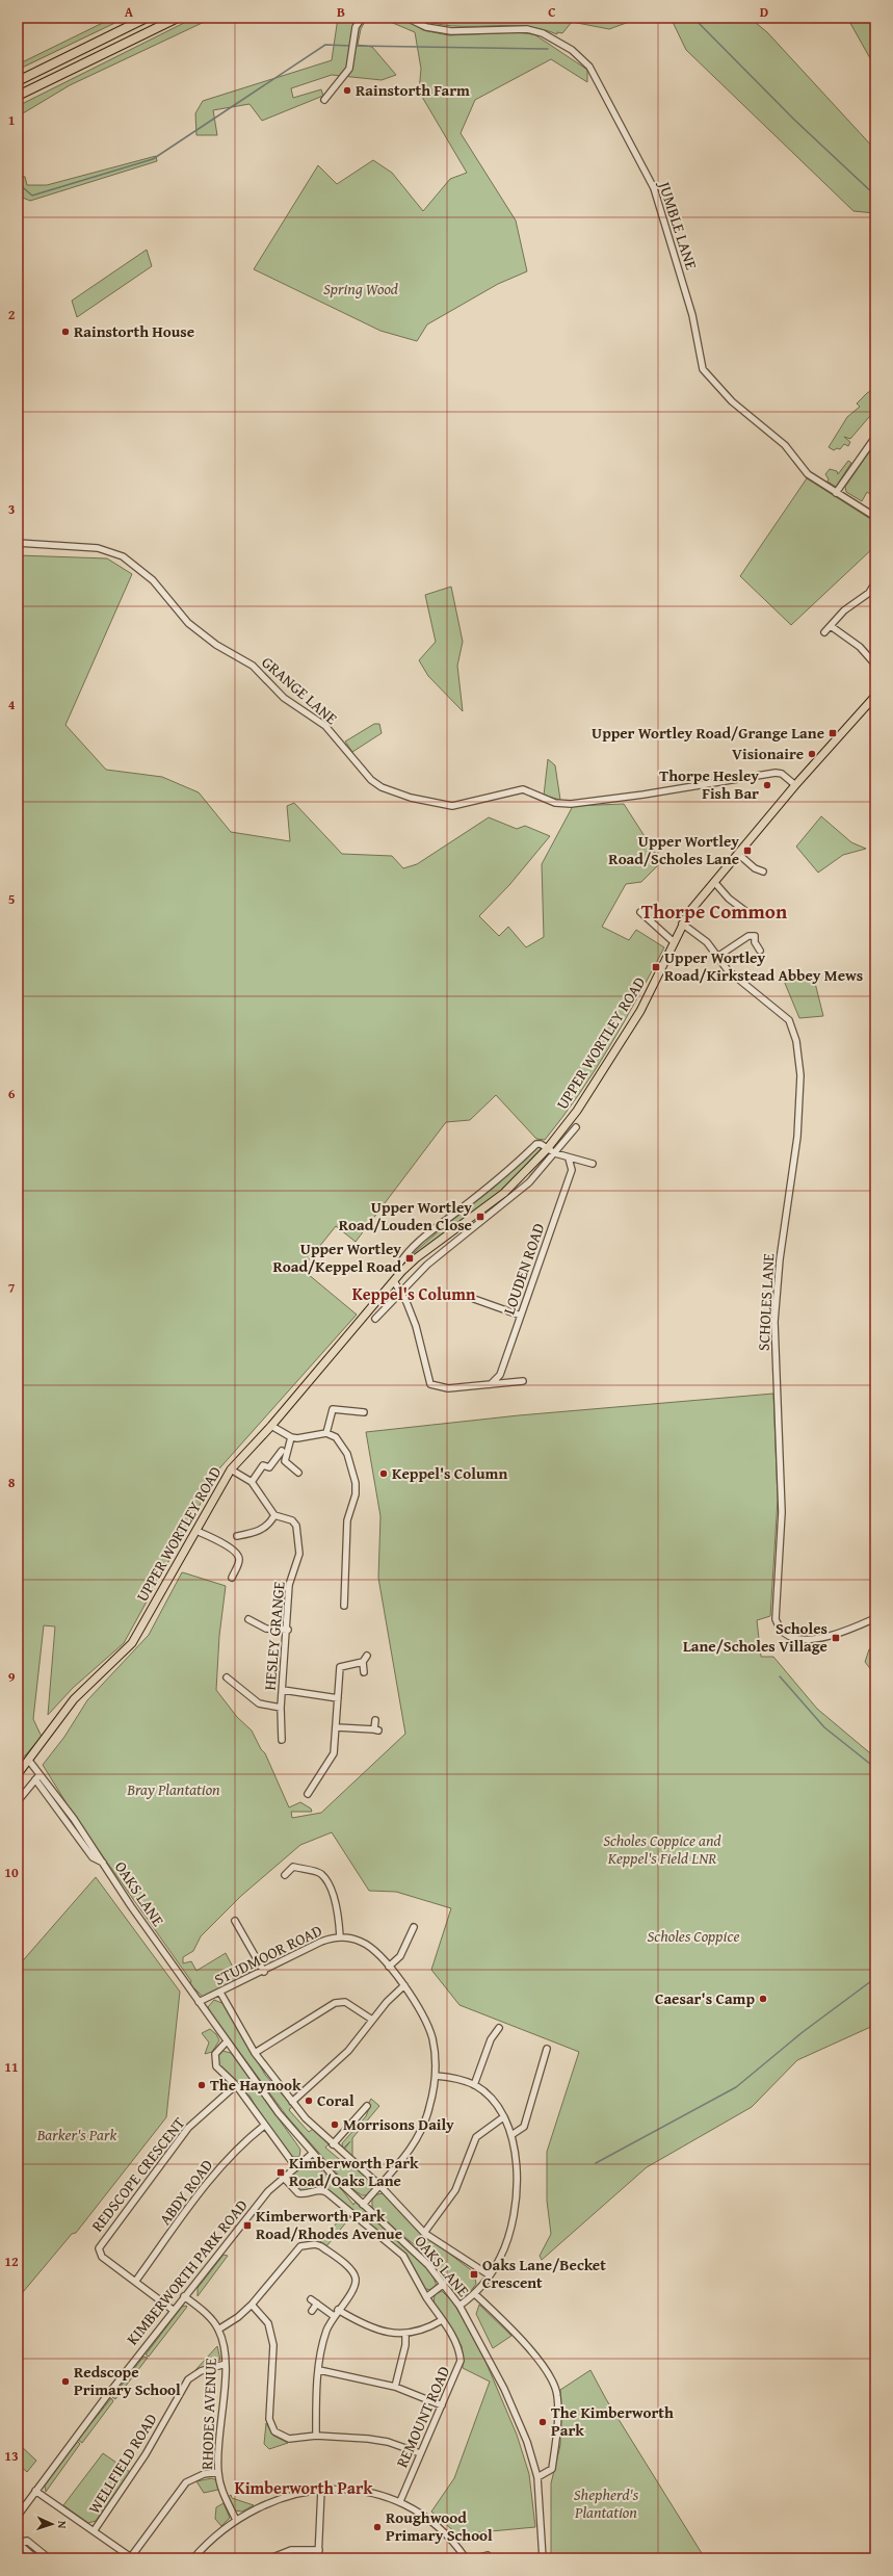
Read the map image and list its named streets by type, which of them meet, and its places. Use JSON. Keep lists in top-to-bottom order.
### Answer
{
  "streets": {
    "main road": ["UPPER WORTLEY ROAD"],
    "street": [
      "JUMBLE LANE",
      "GRANGE LANE",
      "LOUDEN ROAD",
      "SCHOLES LANE",
      "HESLEY GRANGE",
      "OAKS LANE",
      "STUDMOOR ROAD",
      "REDSCOPE CRESCENT",
      "ABDY ROAD",
      "KIMBERWORTH PARK ROAD",
      "RHODES AVENUE",
      "REMOUNT ROAD",
      "WELLFIELD ROAD"
    ]
  },
  "crossings": [
    ["GRANGE LANE", "UPPER WORTLEY ROAD"],
    ["UPPER WORTLEY ROAD", "SCHOLES LANE"],
    ["UPPER WORTLEY ROAD", "OAKS LANE"],
    ["OAKS LANE", "STUDMOOR ROAD"],
    ["OAKS LANE", "KIMBERWORTH PARK ROAD"],
    ["OAKS LANE", "REMOUNT ROAD"],
    ["REDSCOPE CRESCENT", "ABDY ROAD"],
    ["REDSCOPE CRESCENT", "KIMBERWORTH PARK ROAD"],
    ["KIMBERWORTH PARK ROAD", "RHODES AVENUE"],
    ["RHODES AVENUE", "WELLFIELD ROAD"]
  ],
  "districts": ["Thorpe Common", "Keppel's Column", "Kimberworth Park"],
  "parks": [
    "Spring Wood",
    "Bray Plantation",
    "Scholes Coppice and Keppel's Field LNR",
    "Scholes Coppice",
    "Barker's Park",
    "Shepherd's Plantation"
  ],
  "places": {
    "other": [
      "Rainstorth Farm",
      "Rainstorth House",
      "Visionaire",
      "Thorpe Hesley Fish Bar",
      "Keppel's Column",
      "Caesar's Camp",
      "The Haynook",
      "Coral",
      "Morrisons Daily",
      "Redscope Primary School",
      "The Kimberworth Park",
      "Roughwood Primary School"
    ],
    "transit": [
      "Upper Wortley Road/Grange Lane",
      "Upper Wortley Road/Scholes Lane",
      "Upper Wortley Road/Kirkstead Abbey Mews",
      "Upper Wortley Road/Louden Close",
      "Upper Wortley Road/Keppel Road",
      "Scholes Lane/Scholes Village",
      "Kimberworth Park Road/Oaks Lane",
      "Kimberworth Park Road/Rhodes Avenue",
      "Oaks Lane/Becket Crescent"
    ]
  },
  "north": "right",
  "grid": {
    "columns": [
      "A",
      "B",
      "C",
      "D"
    ],
    "rows": [
      "1",
      "2",
      "3",
      "4",
      "5",
      "6",
      "7",
      "8",
      "9",
      "10",
      "11",
      "12",
      "13"
    ]
  }
}
